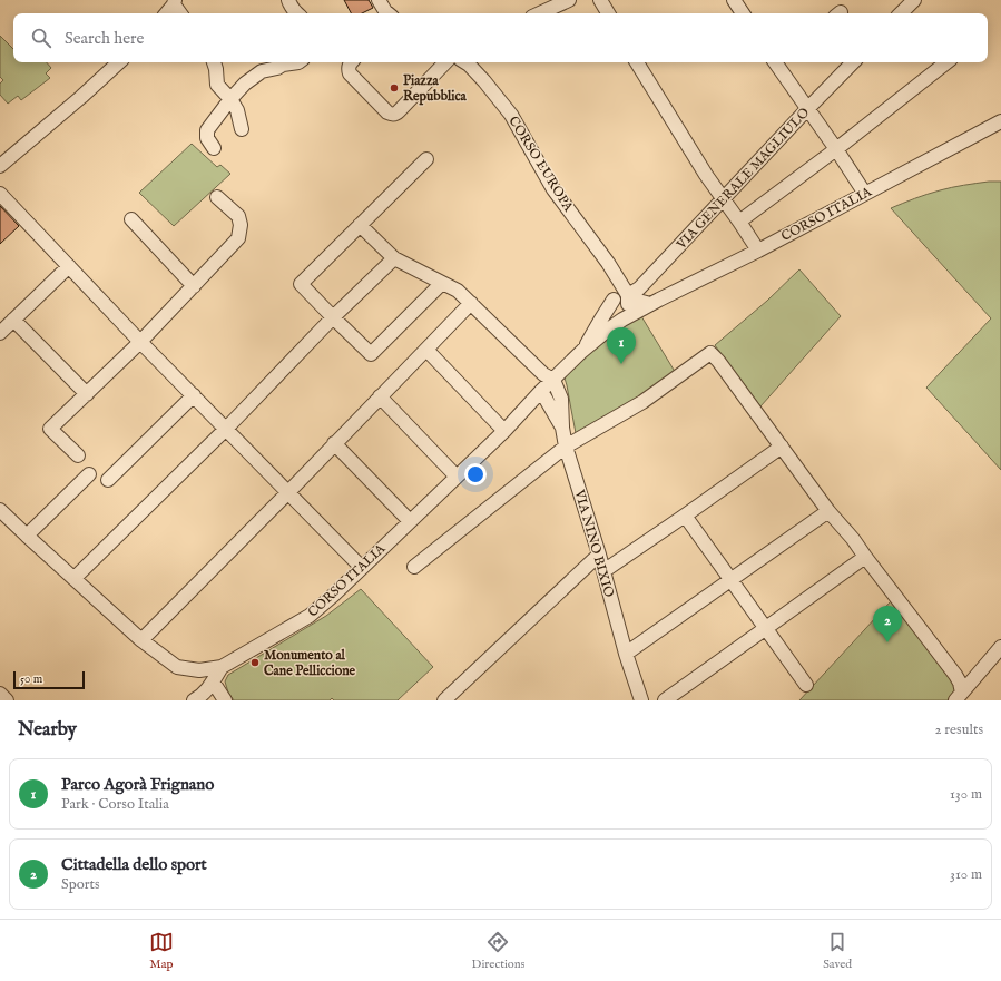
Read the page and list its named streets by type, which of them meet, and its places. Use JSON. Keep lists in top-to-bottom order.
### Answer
{
  "streets": {
    "street": [
      "CORSO EUROPA",
      "VIA GENERALE MAGLIULO",
      "CORSO ITALIA",
      "VIA NINO BIXIO"
    ]
  },
  "crossings": [
    ["CORSO ITALIA", "VIA NINO BIXIO"]
  ],
  "places": ["Piazza Repubblica", "Monumento al Cane Pelliccione"],
  "scale_bar": "50 m",
  "page": {
    "search": "Search here",
    "pins": ["1", "2"],
    "scale": "50 m",
    "heading": ["Nearby", "2 results"],
    "list": [
      {
        "mark": "1",
        "name": "Parco Agorà Frignano",
        "note": "Park · Corso Italia",
        "value": "130 m"
      },
      {
        "mark": "2",
        "name": "Cittadella dello sport",
        "note": "Sports",
        "value": "310 m"
      }
    ],
    "nav": ["Map", "Directions", "Saved"]
  }
}
